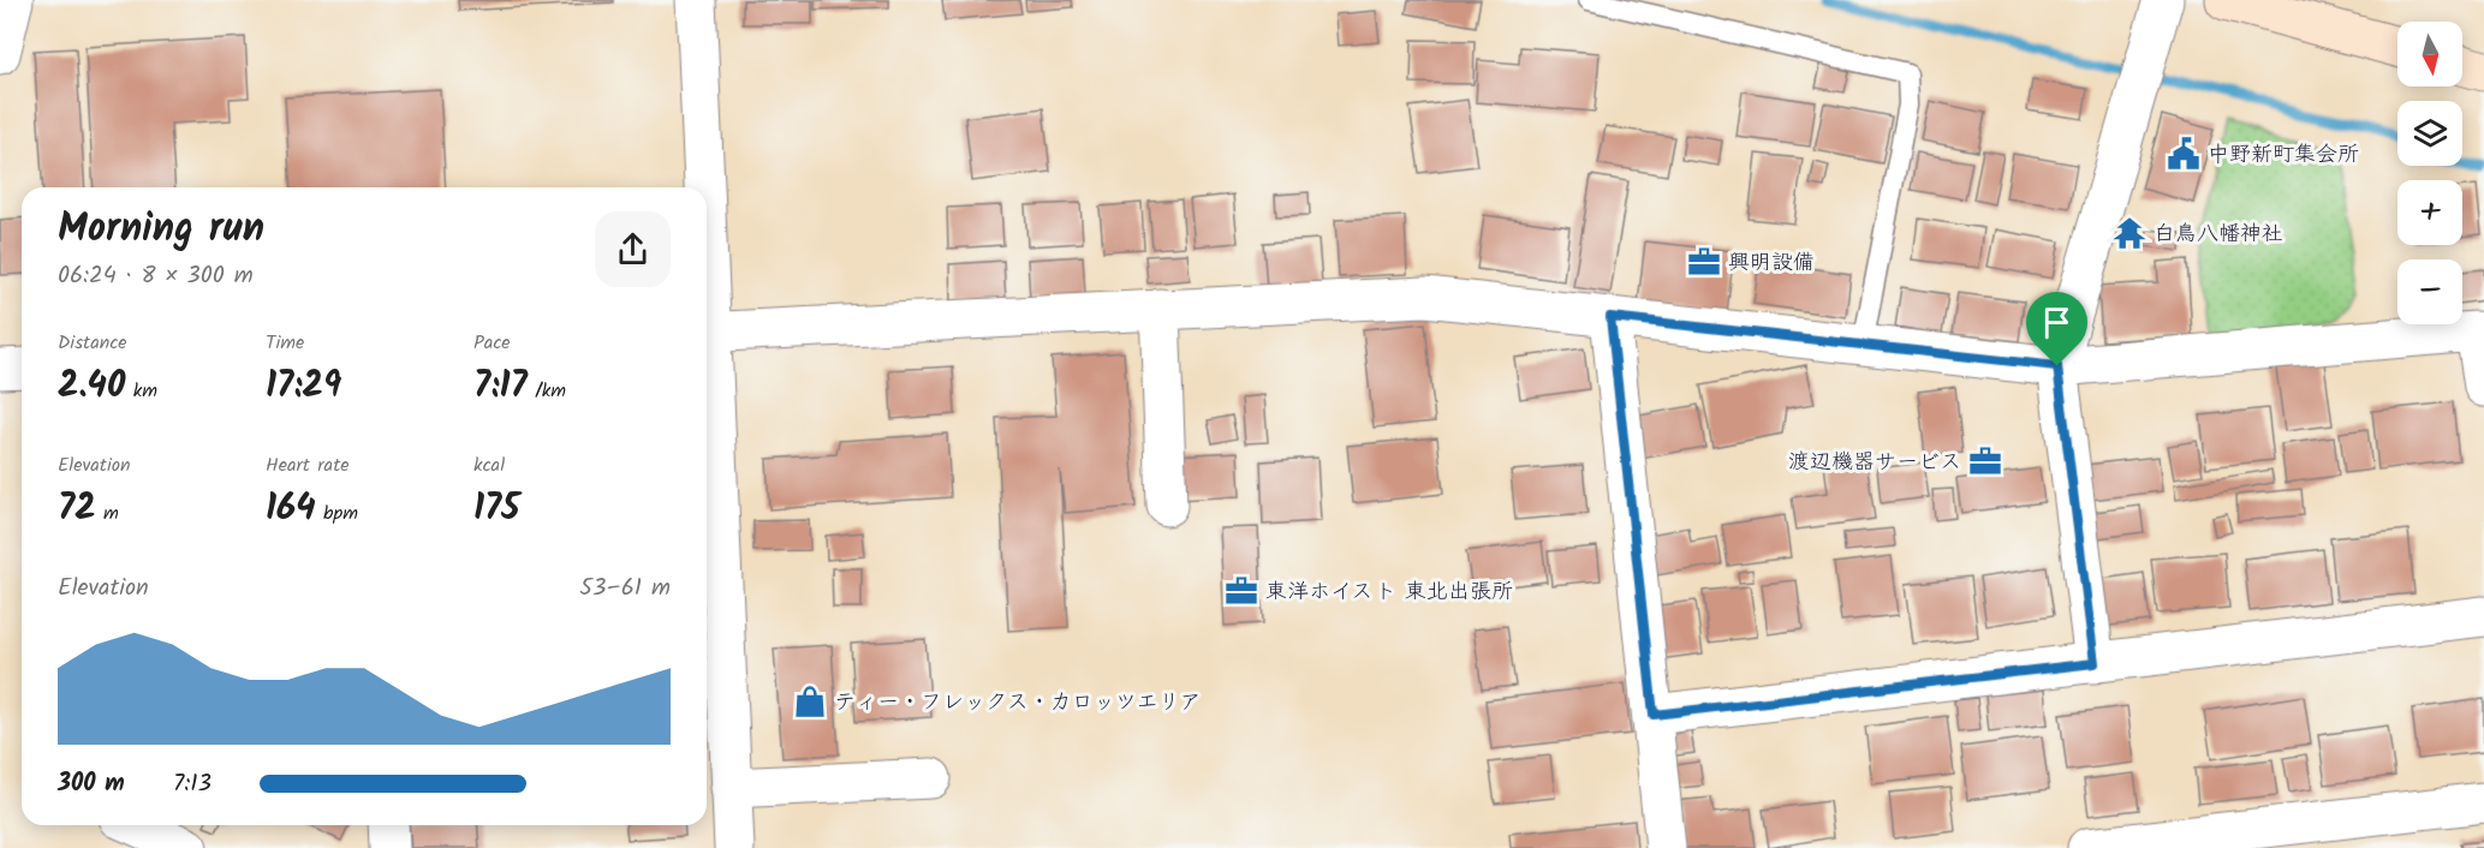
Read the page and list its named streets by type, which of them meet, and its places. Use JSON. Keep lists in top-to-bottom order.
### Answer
{
  "places": {
    "public building": ["中野新町集会所"],
    "temple": ["白鳥八幡神社"],
    "office": ["興明設備", "渡辺機器サービス", "東洋ホイスト 東北出張所"],
    "shop": ["ティー・フレックス・カロッツエリア"]
  },
  "north": "bottom",
  "page": {
    "map_buttons": ["+", "−"],
    "heading": ["Morning run", "06:24 · 8 × 300 m"],
    "stats": [
      ["Distance", "2.40 km"],
      ["Time", "17:29"],
      ["Pace", "7:17 /km"],
      ["Elevation", "72 m"],
      ["Heart rate", "164 bpm"],
      ["kcal", "175"]
    ],
    "chart": ["Elevation", "53–61 m"],
    "list": [
      {
        "name": "300 m",
        "note": "7:13"
      }
    ]
  }
}
